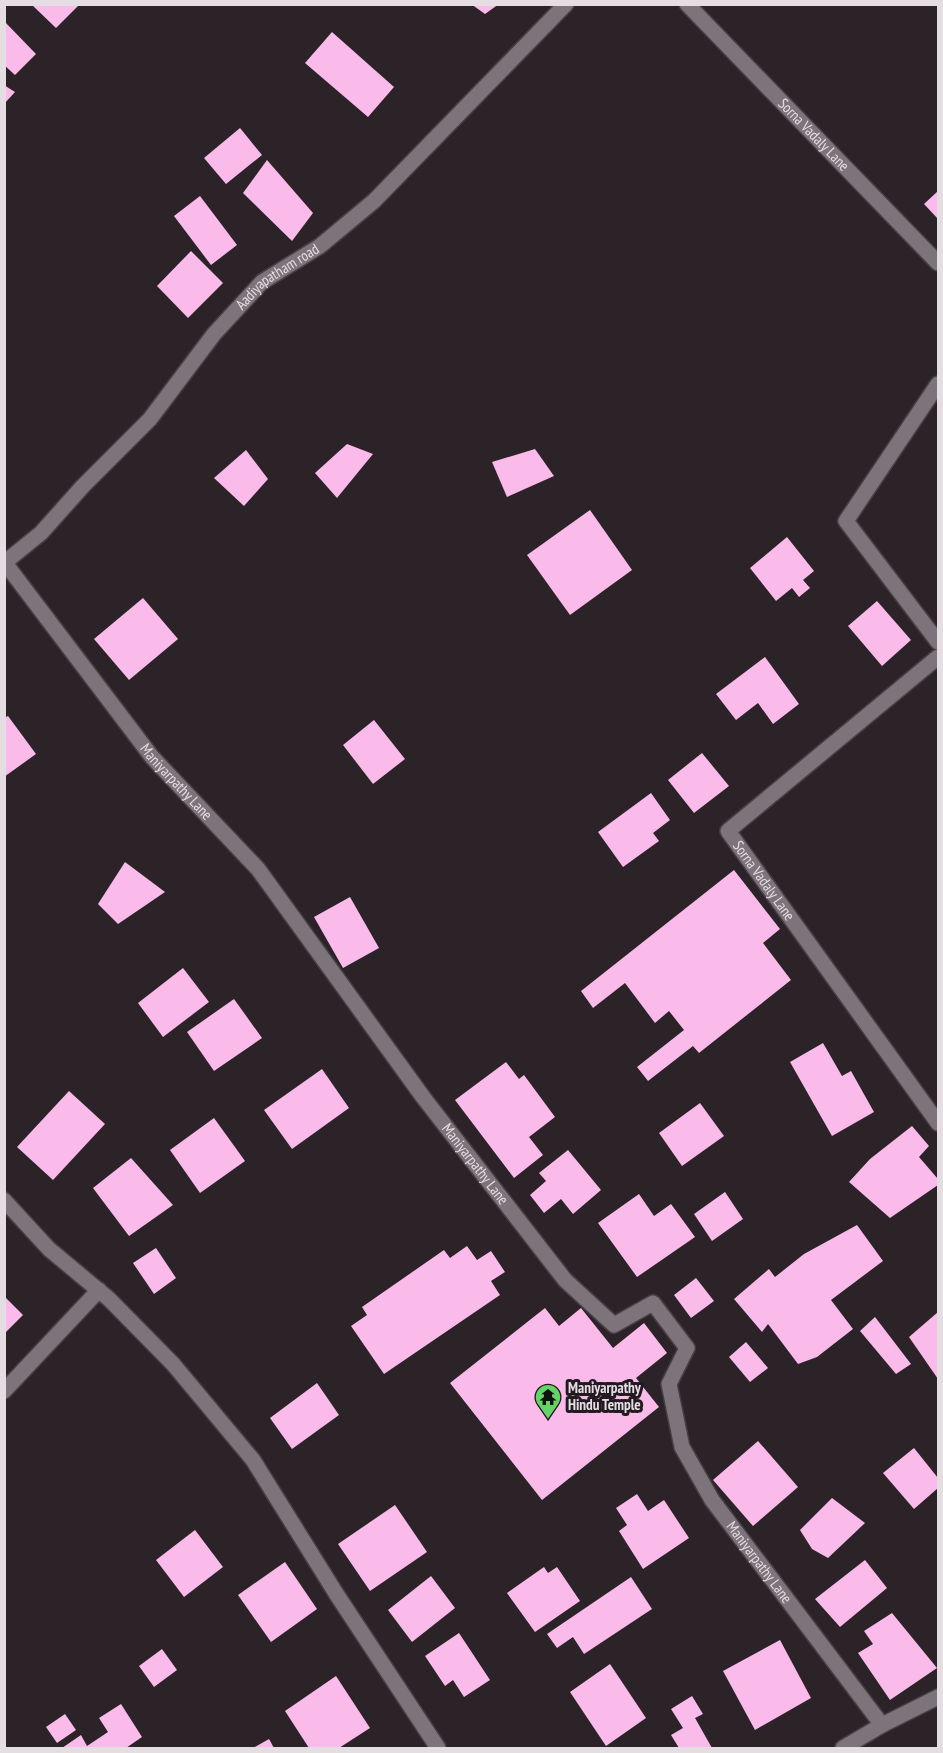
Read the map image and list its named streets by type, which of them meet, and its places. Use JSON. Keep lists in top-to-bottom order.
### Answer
{
  "streets": {
    "street": ["Sorna Vadaly Lane", "Aadiyapatham road", "Maniyarpathy Lane"]
  },
  "crossings": [
    ["Aadiyapatham road", "Maniyarpathy Lane"]
  ],
  "places": {
    "temple": ["Maniyarpathy Hindu Temple"]
  }
}
